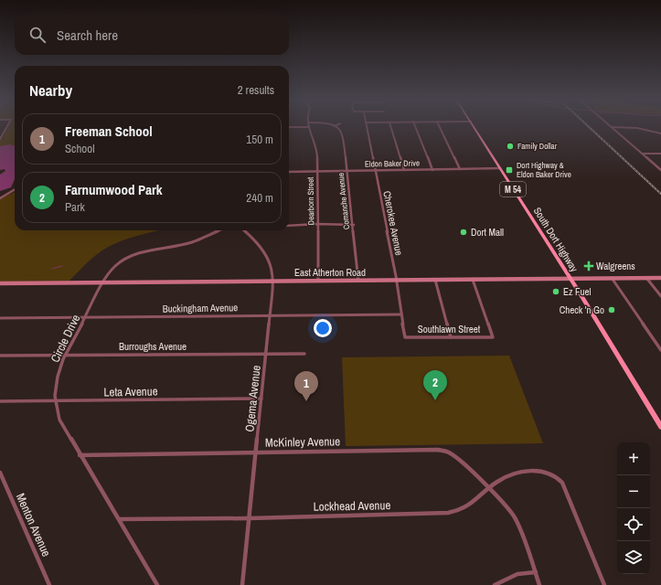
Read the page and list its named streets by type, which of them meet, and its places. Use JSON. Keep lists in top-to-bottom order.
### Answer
{
  "streets": {
    "main road": ["M 54", "South Dort Highway"],
    "street": [
      "Eldon Baker Drive",
      "Dearborn Street",
      "Comanche Avenue",
      "Cherokee Avenue",
      "East Atherton Road",
      "Buckingham Avenue",
      "Southlawn Street",
      "Circle Drive",
      "Burroughs Avenue",
      "Leta Avenue",
      "Ogema Avenue",
      "McKinley Avenue",
      "Lockhead Avenue",
      "Menton Avenue"
    ]
  },
  "crossings": [
    ["Eldon Baker Drive", "Dearborn Street"],
    ["Eldon Baker Drive", "Comanche Avenue"],
    ["Eldon Baker Drive", "Cherokee Avenue"],
    ["Eldon Baker Drive", "South Dort Highway"],
    ["Dearborn Street", "East Atherton Road"],
    ["Comanche Avenue", "East Atherton Road"],
    ["Cherokee Avenue", "East Atherton Road"],
    ["Cherokee Avenue", "Buckingham Avenue"],
    ["Cherokee Avenue", "Southlawn Street"],
    ["South Dort Highway", "East Atherton Road"],
    ["East Atherton Road", "Southlawn Street"],
    ["East Atherton Road", "Circle Drive"],
    ["East Atherton Road", "Ogema Avenue"],
    ["Buckingham Avenue", "Circle Drive"],
    ["Buckingham Avenue", "Ogema Avenue"],
    ["Circle Drive", "Burroughs Avenue"],
    ["Circle Drive", "Leta Avenue"],
    ["Circle Drive", "McKinley Avenue"],
    ["Circle Drive", "Lockhead Avenue"],
    ["Burroughs Avenue", "Ogema Avenue"],
    ["Leta Avenue", "Ogema Avenue"],
    ["Ogema Avenue", "McKinley Avenue"],
    ["Ogema Avenue", "Lockhead Avenue"],
    ["McKinley Avenue", "Lockhead Avenue"]
  ],
  "places": {
    "other": [
      "Family Dollar",
      "Dort Mall",
      "Ez Fuel",
      "Check 'n Go"
    ],
    "transit": ["Dort Highway & Eldon Baker Drive"],
    "health": ["Walgreens"]
  },
  "page": {
    "search": "Search here",
    "heading": ["Nearby", "2 results"],
    "list": [
      {
        "mark": "1",
        "name": "Freeman School",
        "note": "School",
        "value": "150 m"
      },
      {
        "mark": "2",
        "name": "Farnumwood Park",
        "note": "Park",
        "value": "240 m"
      }
    ],
    "pins": ["2", "1"],
    "map_buttons": ["+", "−"]
  }
}
